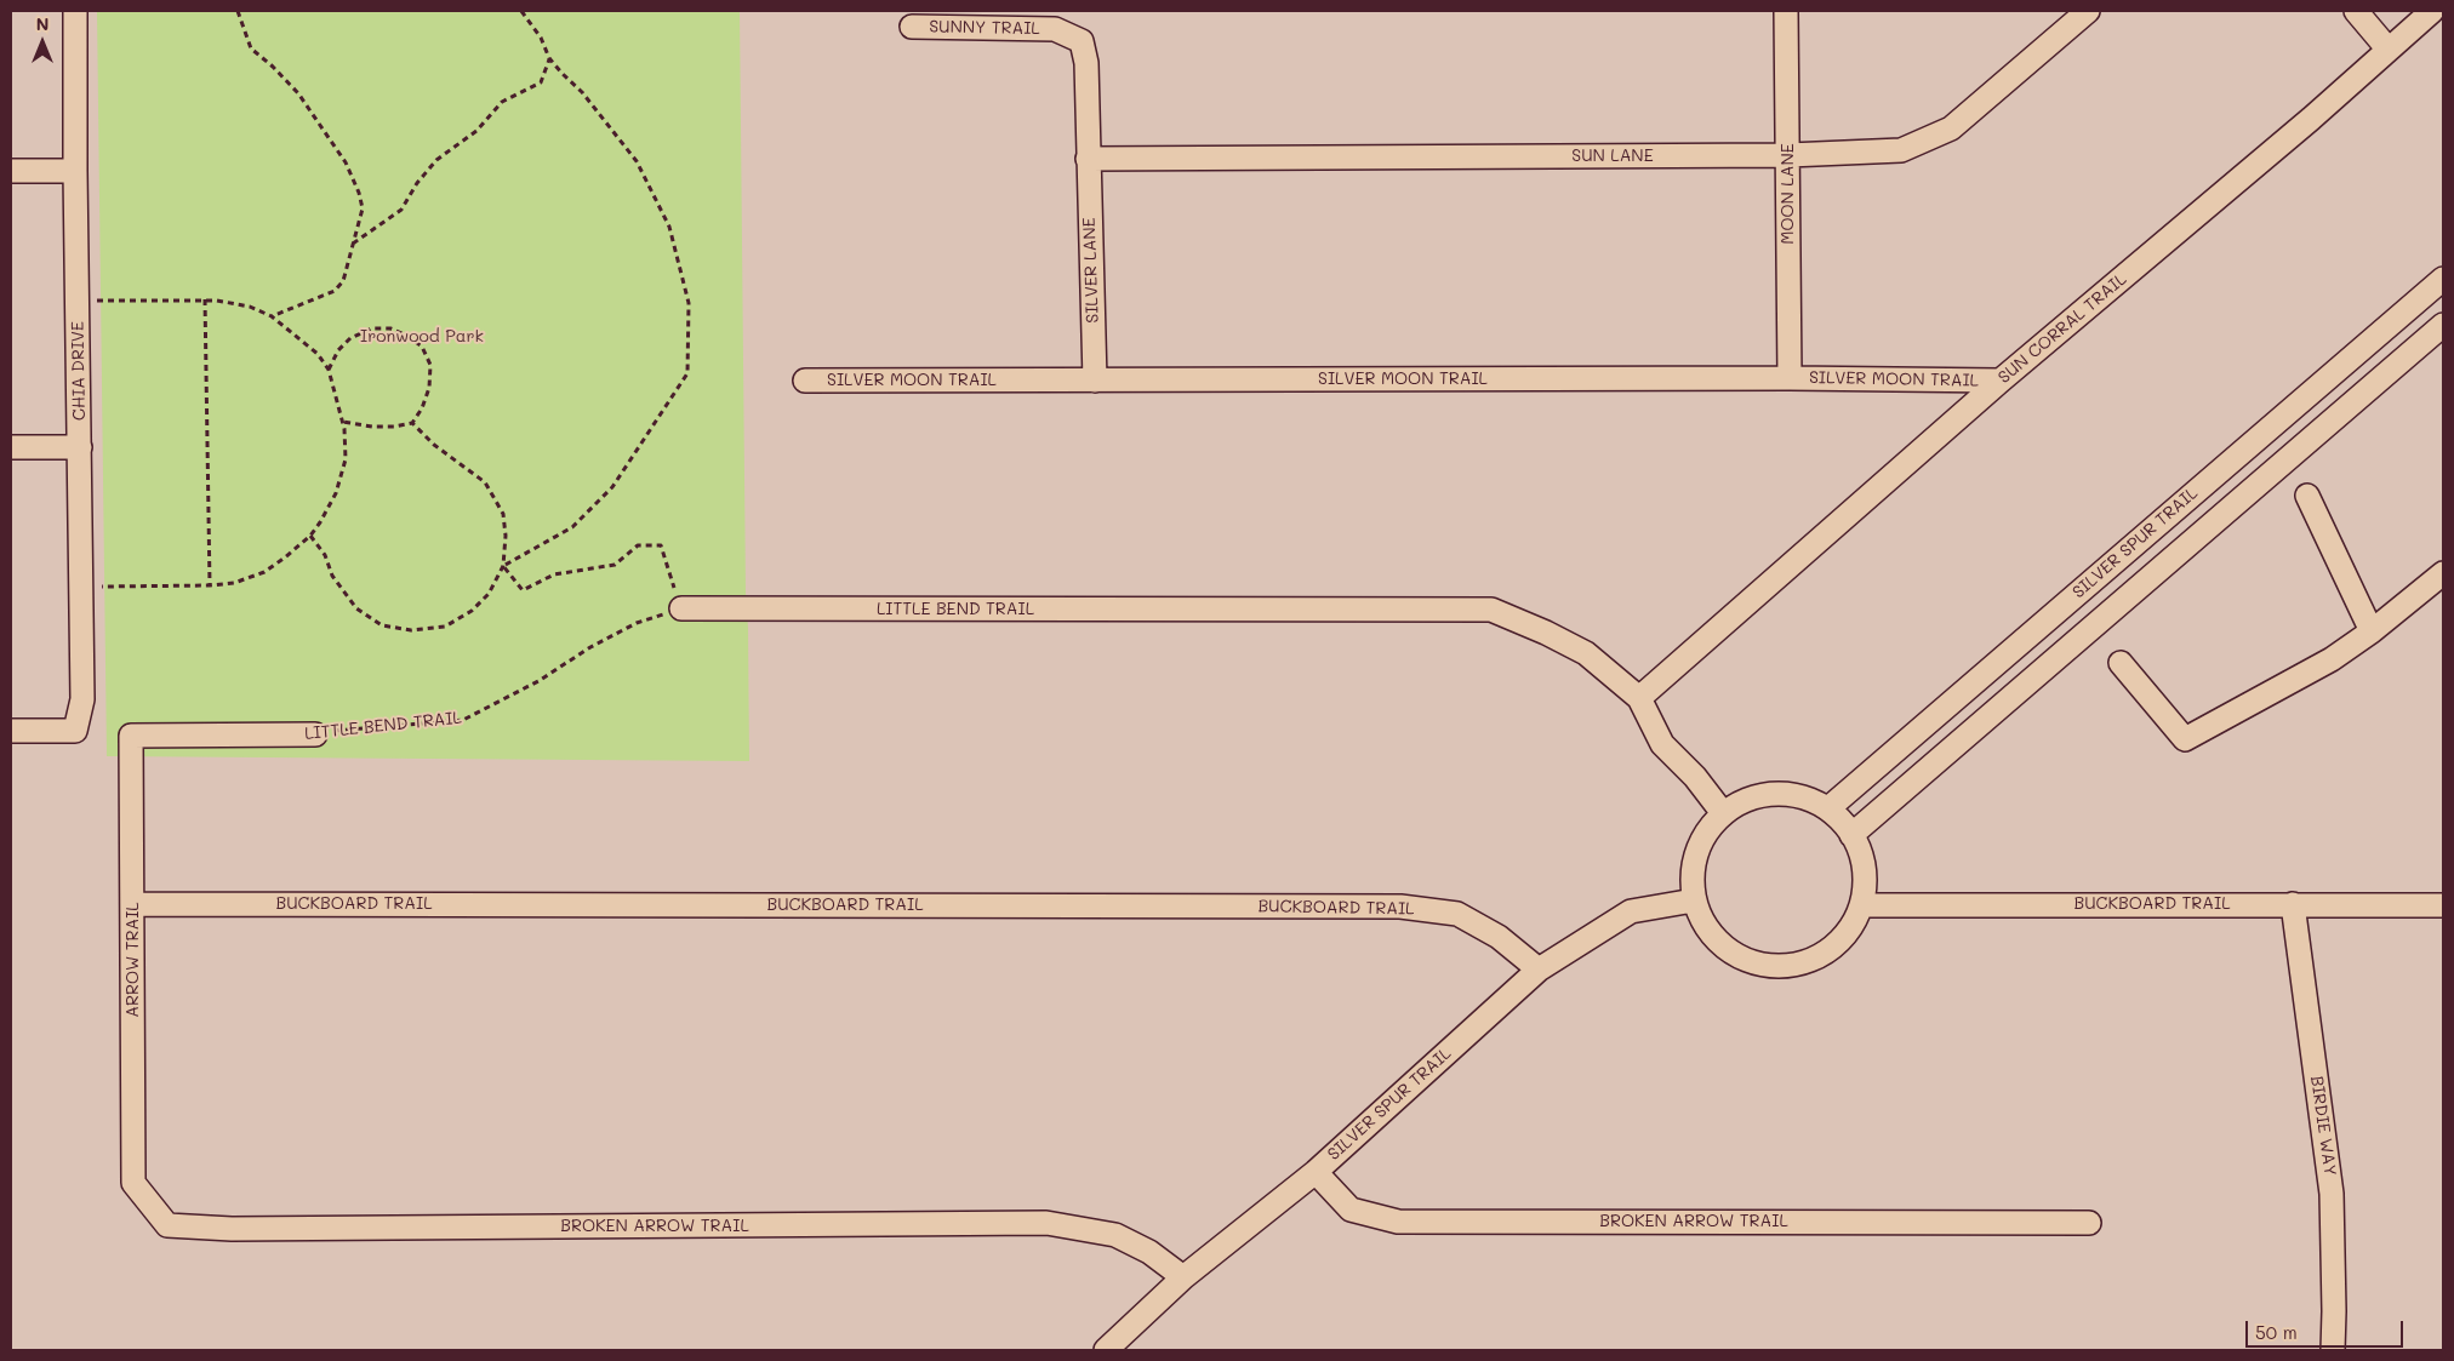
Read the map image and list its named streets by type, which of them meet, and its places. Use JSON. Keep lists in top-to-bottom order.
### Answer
{
  "streets": {
    "street": [
      "SUNNY TRAIL",
      "SUN LANE",
      "MOON LANE",
      "SILVER LANE",
      "SUN CORRAL TRAIL",
      "CHIA DRIVE",
      "SILVER MOON TRAIL",
      "SILVER SPUR TRAIL",
      "LITTLE BEND TRAIL",
      "BUCKBOARD TRAIL",
      "ARROW TRAIL",
      "BIRDIE WAY",
      "BROKEN ARROW TRAIL"
    ]
  },
  "crossings": [
    ["SUNNY TRAIL", "SUN LANE"],
    ["SUNNY TRAIL", "SILVER LANE"],
    ["SUN LANE", "MOON LANE"],
    ["SUN LANE", "SILVER LANE"],
    ["MOON LANE", "SILVER MOON TRAIL"],
    ["SILVER LANE", "SILVER MOON TRAIL"],
    ["SUN CORRAL TRAIL", "SILVER MOON TRAIL"],
    ["SUN CORRAL TRAIL", "LITTLE BEND TRAIL"],
    ["SILVER SPUR TRAIL", "LITTLE BEND TRAIL"],
    ["SILVER SPUR TRAIL", "BUCKBOARD TRAIL"],
    ["SILVER SPUR TRAIL", "BROKEN ARROW TRAIL"],
    ["LITTLE BEND TRAIL", "BUCKBOARD TRAIL"],
    ["LITTLE BEND TRAIL", "ARROW TRAIL"],
    ["BUCKBOARD TRAIL", "ARROW TRAIL"],
    ["BUCKBOARD TRAIL", "BIRDIE WAY"],
    ["ARROW TRAIL", "BROKEN ARROW TRAIL"]
  ],
  "parks": ["Ironwood Park"],
  "scale_bar": "50 m",
  "north": "top"
}
